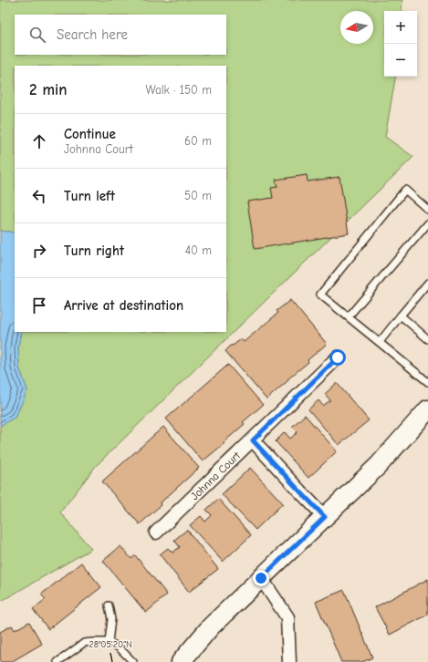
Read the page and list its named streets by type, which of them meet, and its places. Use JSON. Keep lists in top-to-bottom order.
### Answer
{
  "streets": {
    "street": ["Johnna Court"]
  },
  "north": "left",
  "page": {
    "map_buttons": ["+", "−"],
    "search": "Search here",
    "heading": ["2 min", "Walk · 150 m"],
    "list": [
      ["Continue", "Johnna Court", "60 m"],
      ["Turn left", "50 m"],
      ["Turn right", "40 m"],
      "Arrive at destination"
    ]
  },
  "coordinates": ["28°05'20\"N"]
}
